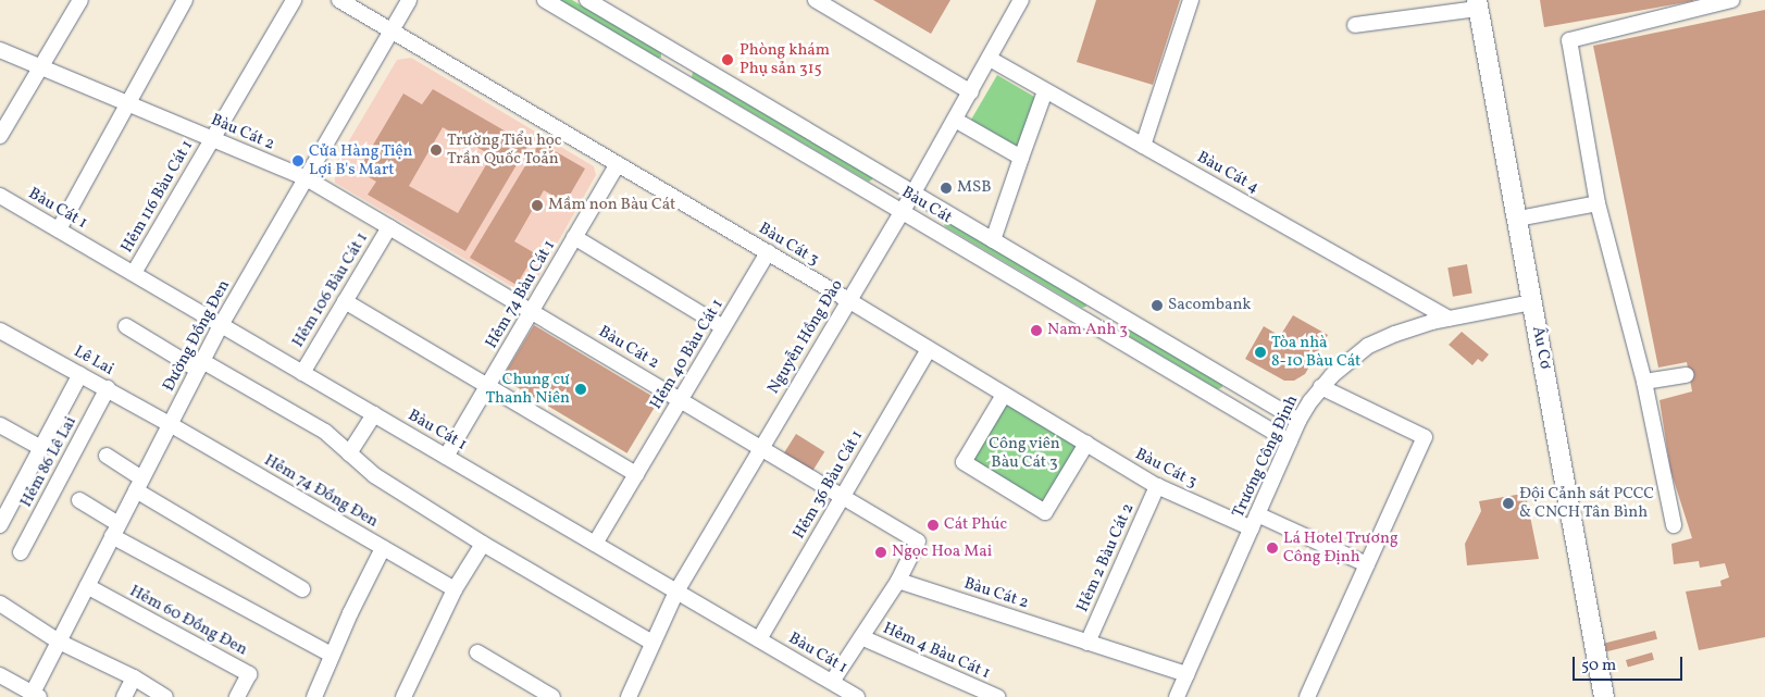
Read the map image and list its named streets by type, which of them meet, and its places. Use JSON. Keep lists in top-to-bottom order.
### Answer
{
  "streets": {
    "main road": ["Âu Cơ"],
    "street": [
      "Bàu Cát 2",
      "Bàu Cát 4",
      "Hẻm 116 Bàu Cát 1",
      "Bàu Cát",
      "Bàu Cát 1",
      "Bàu Cát 3",
      "Hẻm 106 Bàu Cát 1",
      "Hẻm 74 Bàu Cát 1",
      "Đường Đồng Đen",
      "Nguyễn Hồng Đào",
      "Hẻm 40 Bàu Cát 1",
      "Lê Lai",
      "Trương Công Định",
      "Hẻm 86 Lê Lai",
      "Hẻm 36 Bàu Cát 1",
      "Hẻm 74 Đồng Đen",
      "Hẻm 2 Bàu Cát 2",
      "Hẻm 60 Đồng Đen",
      "Hẻm 4 Bàu Cát 1"
    ]
  },
  "crossings": [
    ["Bàu Cát 2", "Hẻm 116 Bàu Cát 1"],
    ["Bàu Cát 2", "Hẻm 106 Bàu Cát 1"],
    ["Bàu Cát 2", "Hẻm 74 Bàu Cát 1"],
    ["Bàu Cát 2", "Đường Đồng Đen"],
    ["Bàu Cát 2", "Nguyễn Hồng Đào"],
    ["Bàu Cát 2", "Hẻm 40 Bàu Cát 1"],
    ["Bàu Cát 2", "Trương Công Định"],
    ["Bàu Cát 2", "Hẻm 36 Bàu Cát 1"],
    ["Bàu Cát 2", "Hẻm 2 Bàu Cát 2"],
    ["Bàu Cát 4", "Nguyễn Hồng Đào"],
    ["Bàu Cát 4", "Trương Công Định"],
    ["Hẻm 116 Bàu Cát 1", "Bàu Cát 1"],
    ["Bàu Cát", "Nguyễn Hồng Đào"],
    ["Bàu Cát", "Trương Công Định"],
    ["Bàu Cát 1", "Hẻm 106 Bàu Cát 1"],
    ["Bàu Cát 1", "Hẻm 74 Bàu Cát 1"],
    ["Bàu Cát 1", "Đường Đồng Đen"],
    ["Bàu Cát 1", "Nguyễn Hồng Đào"],
    ["Bàu Cát 1", "Hẻm 40 Bàu Cát 1"],
    ["Bàu Cát 1", "Hẻm 36 Bàu Cát 1"],
    ["Bàu Cát 3", "Hẻm 74 Bàu Cát 1"],
    ["Bàu Cát 3", "Đường Đồng Đen"],
    ["Bàu Cát 3", "Nguyễn Hồng Đào"],
    ["Bàu Cát 3", "Hẻm 40 Bàu Cát 1"],
    ["Bàu Cát 3", "Trương Công Định"],
    ["Bàu Cát 3", "Hẻm 36 Bàu Cát 1"],
    ["Bàu Cát 3", "Hẻm 2 Bàu Cát 2"],
    ["Đường Đồng Đen", "Lê Lai"],
    ["Đường Đồng Đen", "Hẻm 74 Đồng Đen"],
    ["Đường Đồng Đen", "Hẻm 60 Đồng Đen"],
    ["Âu Cơ", "Trương Công Định"],
    ["Lê Lai", "Hẻm 86 Lê Lai"],
    ["Lê Lai", "Hẻm 74 Đồng Đen"]
  ],
  "parks": ["Công viên Bàu Cát 3"],
  "places": [
    "Phòng khám Phụ sản 315",
    "Trường Tiểu học Trần Quốc Toản",
    "Cửa Hàng Tiện Lợi B's Mart",
    "MSB",
    "Mầm non Bàu Cát",
    "Sacombank",
    "Nam Anh 3",
    "Tòa nhà 8-10 Bàu Cát",
    "Chung cư Thanh Niên",
    "Đội Cảnh sát PCCC & CNCH Tân Bình",
    "Cát Phúc",
    "Lá Hotel Trương Công Định",
    "Ngọc Hoa Mai"
  ],
  "scale_bar": "50 m"
}
